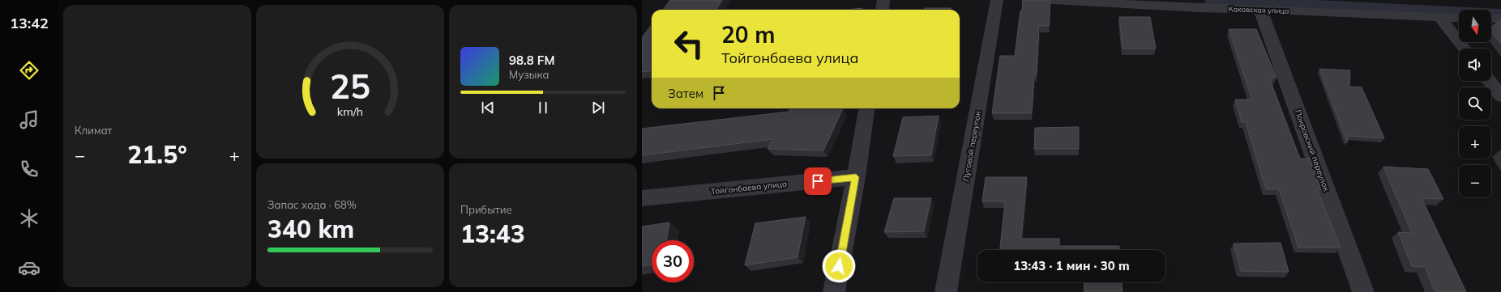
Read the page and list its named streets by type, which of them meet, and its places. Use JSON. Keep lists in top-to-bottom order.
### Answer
{
  "streets": {
    "street": [
      "Каховская улица",
      "Луговой переулок",
      "Покровский переулок",
      "Тойгонбаева улица"
    ]
  },
  "crossings": [
    ["Каховская улица", "Покровский переулок"]
  ],
  "north": "bottom",
  "page": {
    "tabs": "13:42",
    "tile": [
      "Климат",
      ["Запас хода · 68%", "340 km"],
      ["Прибытие", "13:43"]
    ],
    "map_buttons": ["+", "−"],
    "turn": ["20 m", "Тойгонбаева улица"],
    "song": ["98.8 FM", "Музыка"],
    "then": "Затем",
    "heat": ["−", "21.5°", "+"],
    "limit": "30",
    "trip": "13:43 · 1 мин · 30 m",
    "gauge": ["25", "km/h"]
  }
}
